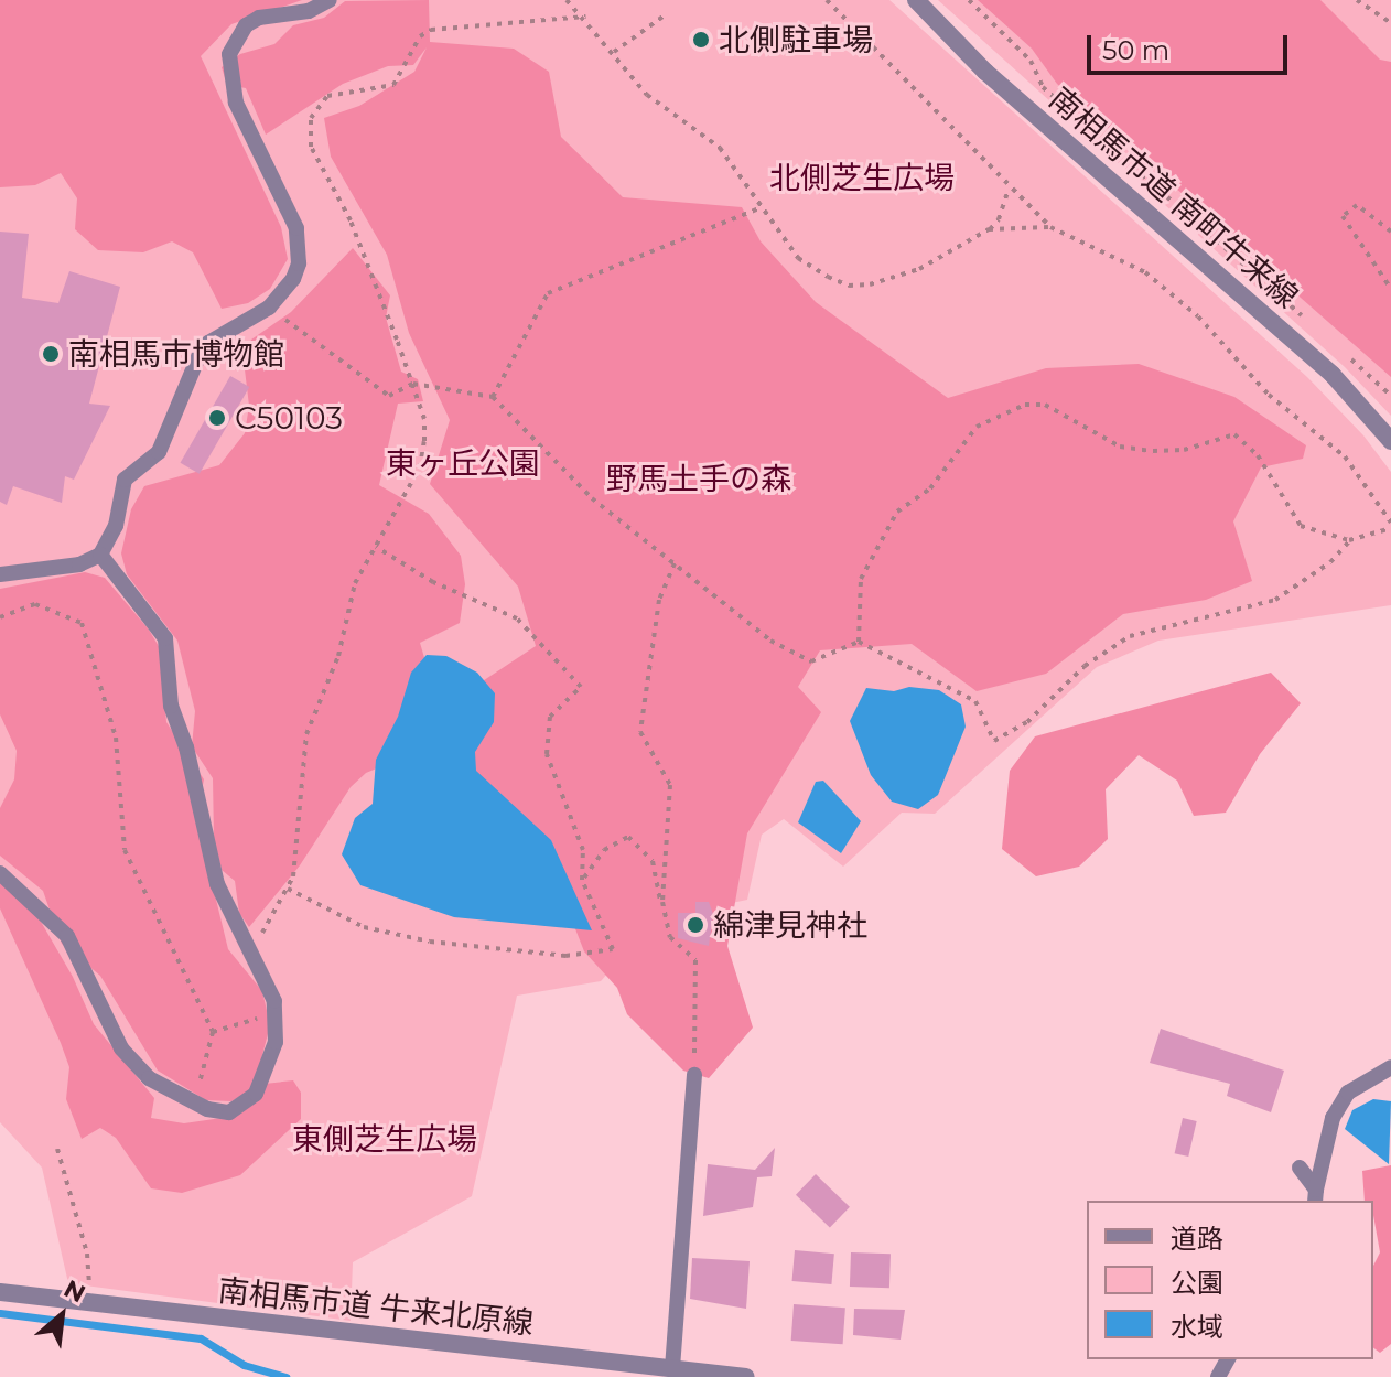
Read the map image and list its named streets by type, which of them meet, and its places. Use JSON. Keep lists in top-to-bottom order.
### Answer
{
  "streets": {
    "street": ["南相馬市道 南町牛来線", "南相馬市道 牛来北原線"]
  },
  "parks": [
    "北側芝生広場",
    "東ヶ丘公園",
    "野馬土手の森",
    "東側芝生広場"
  ],
  "places": [
    "北側駐車場",
    "南相馬市博物館",
    "C50103",
    "綿津見神社"
  ],
  "legend": ["道路", "公園", "水域"],
  "scale_bar": "50 m",
  "north": "top right"
}
